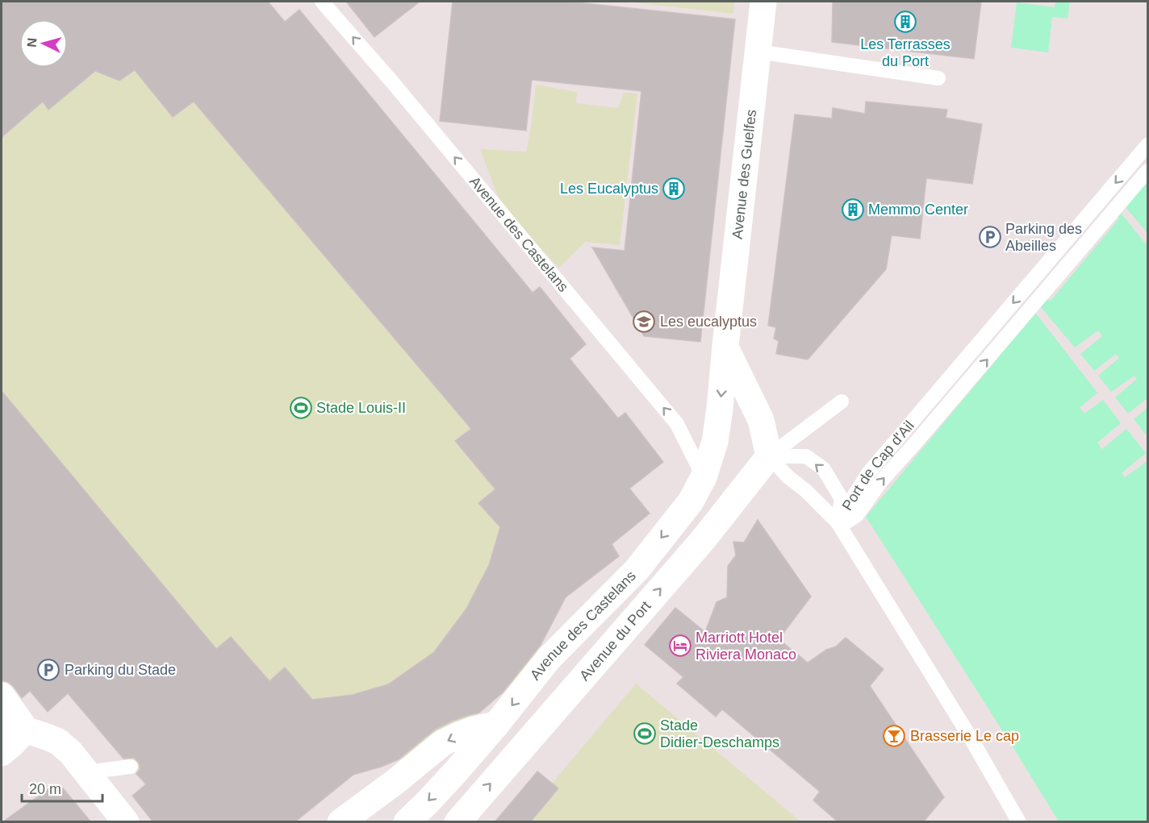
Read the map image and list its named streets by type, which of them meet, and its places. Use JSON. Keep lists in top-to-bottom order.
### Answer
{
  "streets": {
    "street": ["Avenue des Guelfes", "Avenue des Castelans", "Avenue du Port"],
    "lane": ["Port de Cap d'Ail"]
  },
  "crossings": [
    ["Avenue des Guelfes", "Avenue des Castelans"]
  ],
  "one_way": ["Avenue du Port"],
  "places": {
    "building": ["Les Terrasses du Port", "Les Eucalyptus", "Memmo Center"],
    "parking": ["Parking des Abeilles", "Parking du Stade"],
    "school or university": ["Les eucalyptus"],
    "sports": ["Stade Louis-II", "Stade Didier-Deschamps"],
    "hotel": ["Marriott Hotel Riviera Monaco"],
    "bar": ["Brasserie Le cap"]
  },
  "scale_bar": "20 m",
  "north": "left"
}
